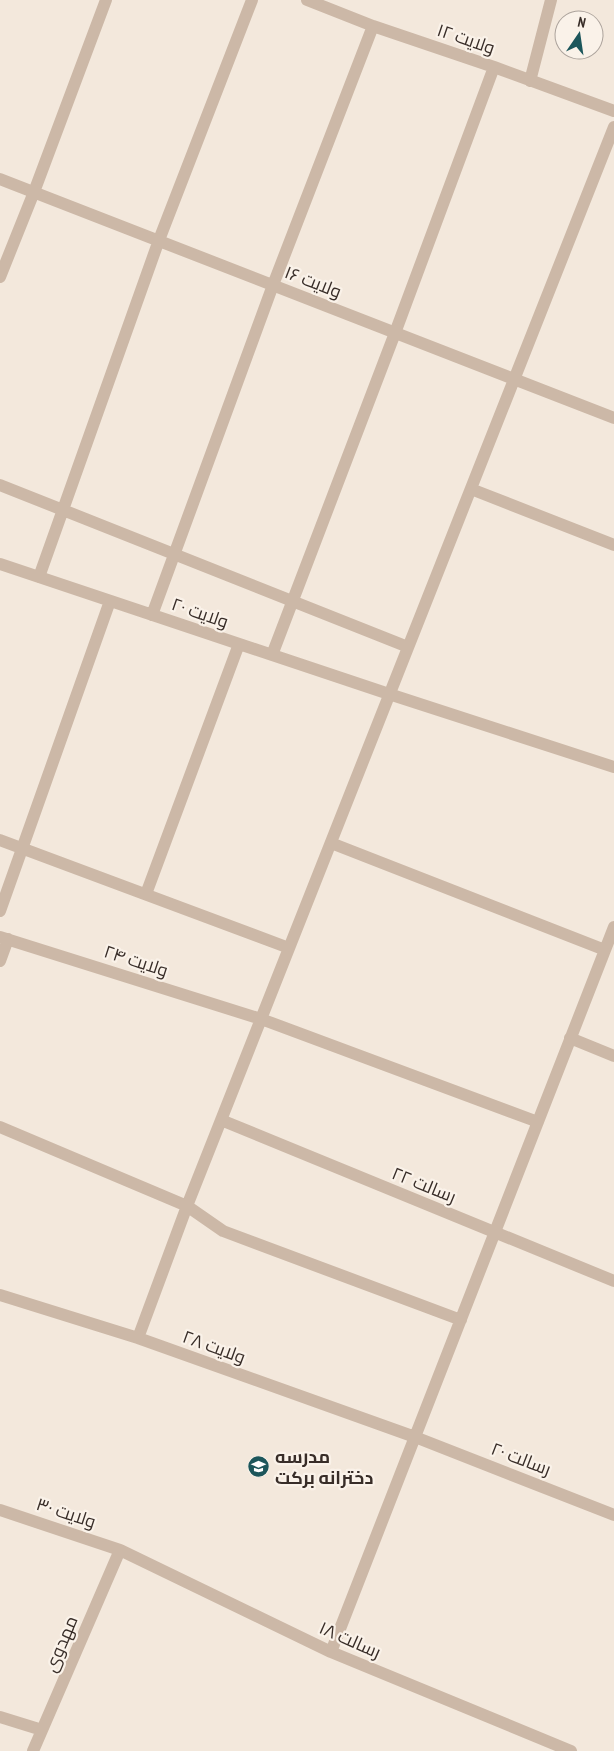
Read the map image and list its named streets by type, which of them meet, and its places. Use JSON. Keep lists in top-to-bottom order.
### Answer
{
  "streets": {
    "street": [
      "ولایت ۱۲",
      "ولایت ۱۶",
      "ولایت ۲۰",
      "ولایت ۲۴",
      "رسالت ۲۲",
      "ولایت ۲۸",
      "رسالت ۲۰",
      "ولایت ۳۰",
      "رسالت ۱۸",
      "مهدوی"
    ]
  },
  "crossings": [
    ["ولایت ۲۸", "رسالت ۲۰"],
    ["ولایت ۳۰", "رسالت ۱۸"],
    ["ولایت ۳۰", "مهدوی"],
    ["رسالت ۱۸", "مهدوی"]
  ],
  "places": {
    "school or university": ["مدرسه دخترانه برکت"]
  },
  "north": "top"
}
